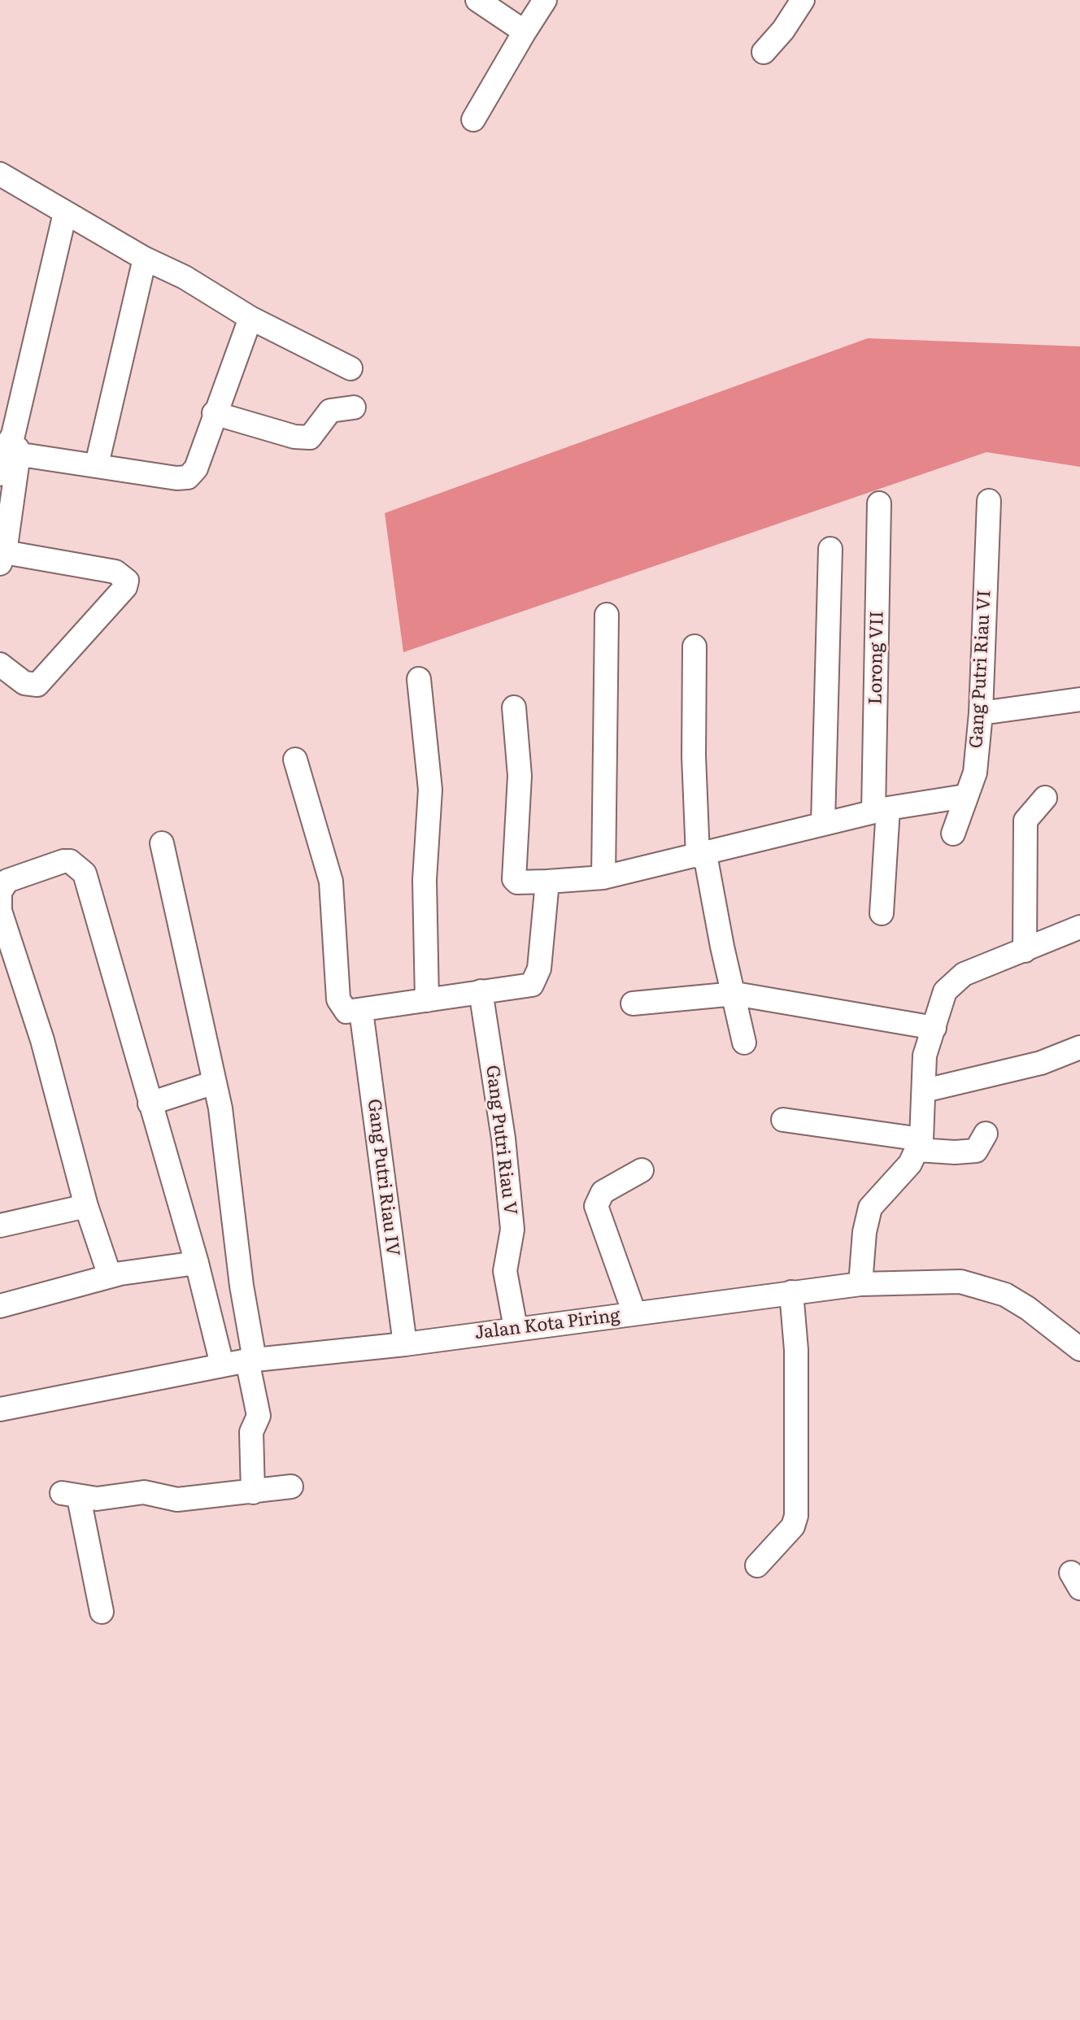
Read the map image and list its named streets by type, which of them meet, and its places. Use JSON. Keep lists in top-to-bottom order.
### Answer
{
  "streets": {
    "street": [
      "Lorong VII",
      "Gang Putri Riau VI",
      "Gang Putri Riau V",
      "Gang Putri Riau IV",
      "Jalan Kota Piring"
    ]
  },
  "crossings": [
    ["Gang Putri Riau V", "Jalan Kota Piring"],
    ["Gang Putri Riau IV", "Jalan Kota Piring"]
  ]
}
